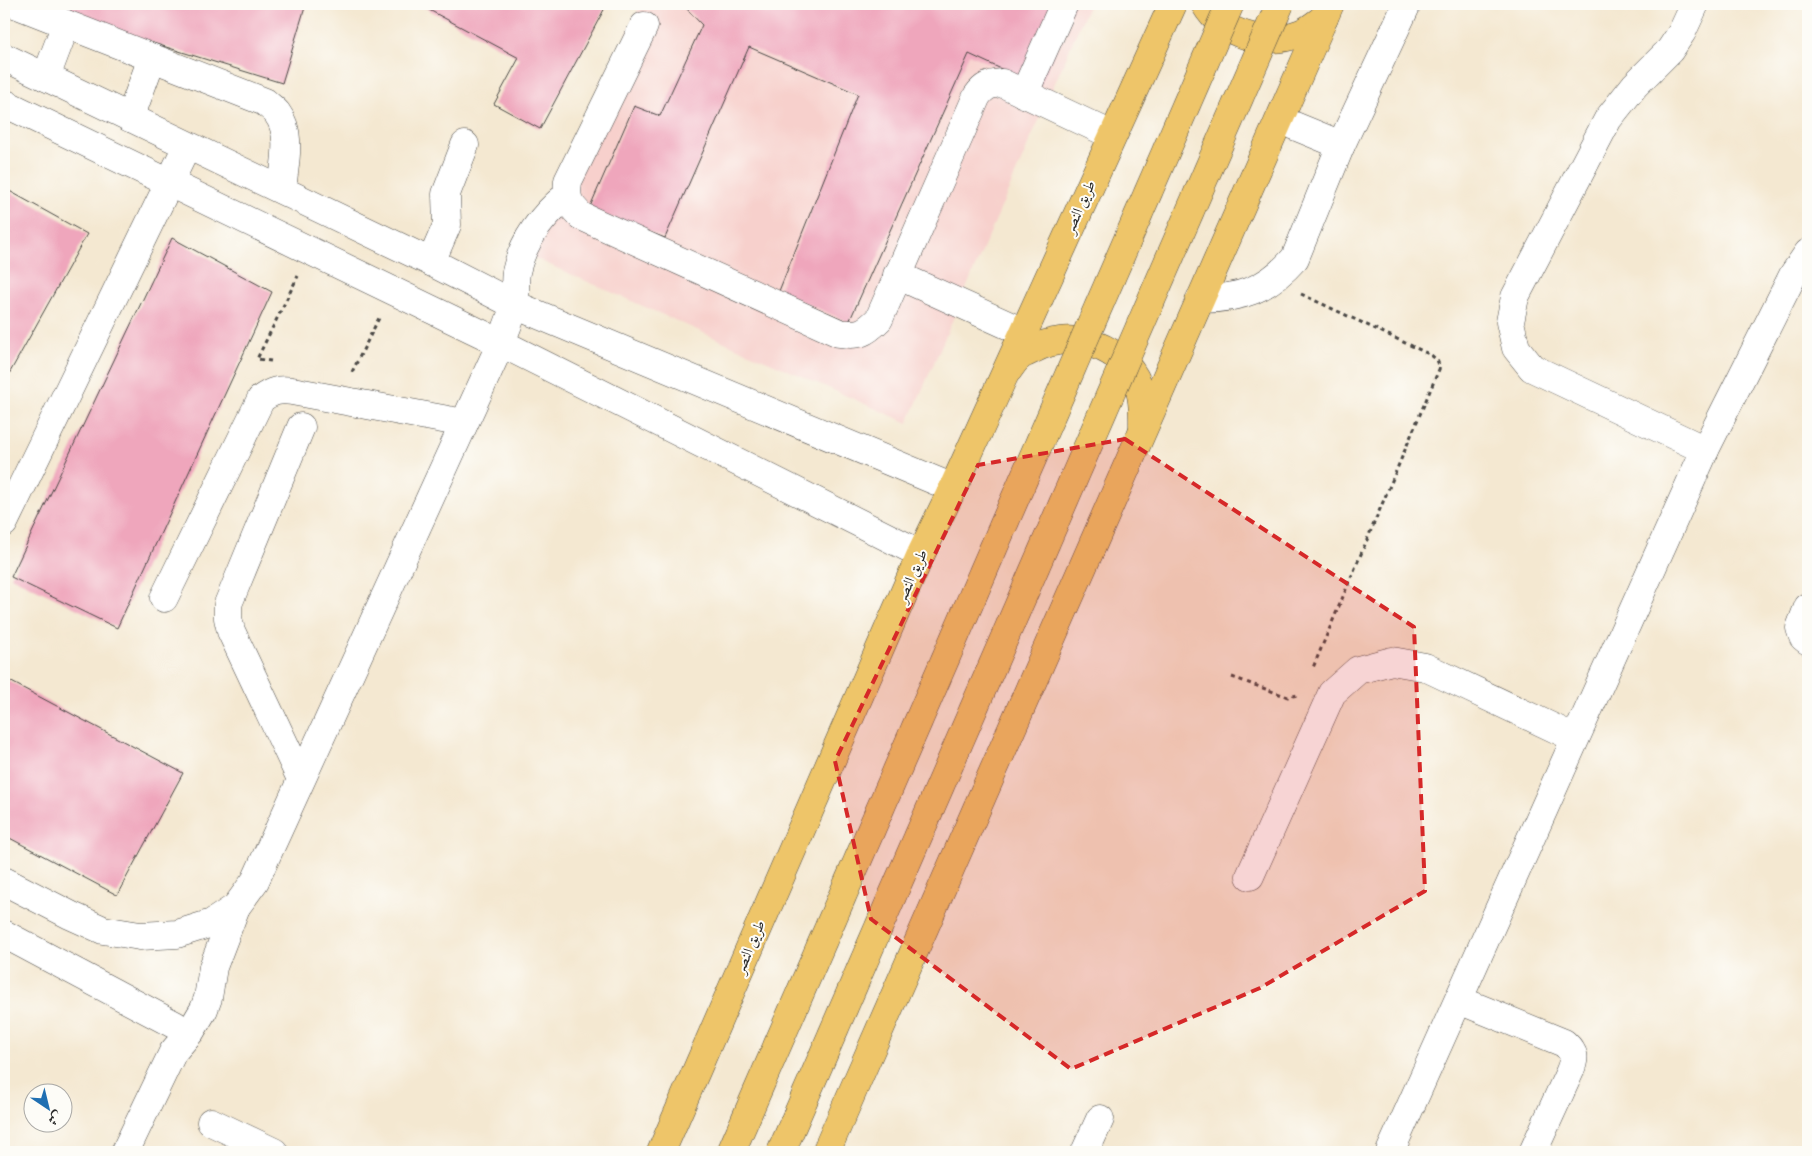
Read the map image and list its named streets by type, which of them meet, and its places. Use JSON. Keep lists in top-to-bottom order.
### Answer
{
  "streets": {
    "highway": ["طريق النصر"]
  },
  "north": "bottom right"
}
